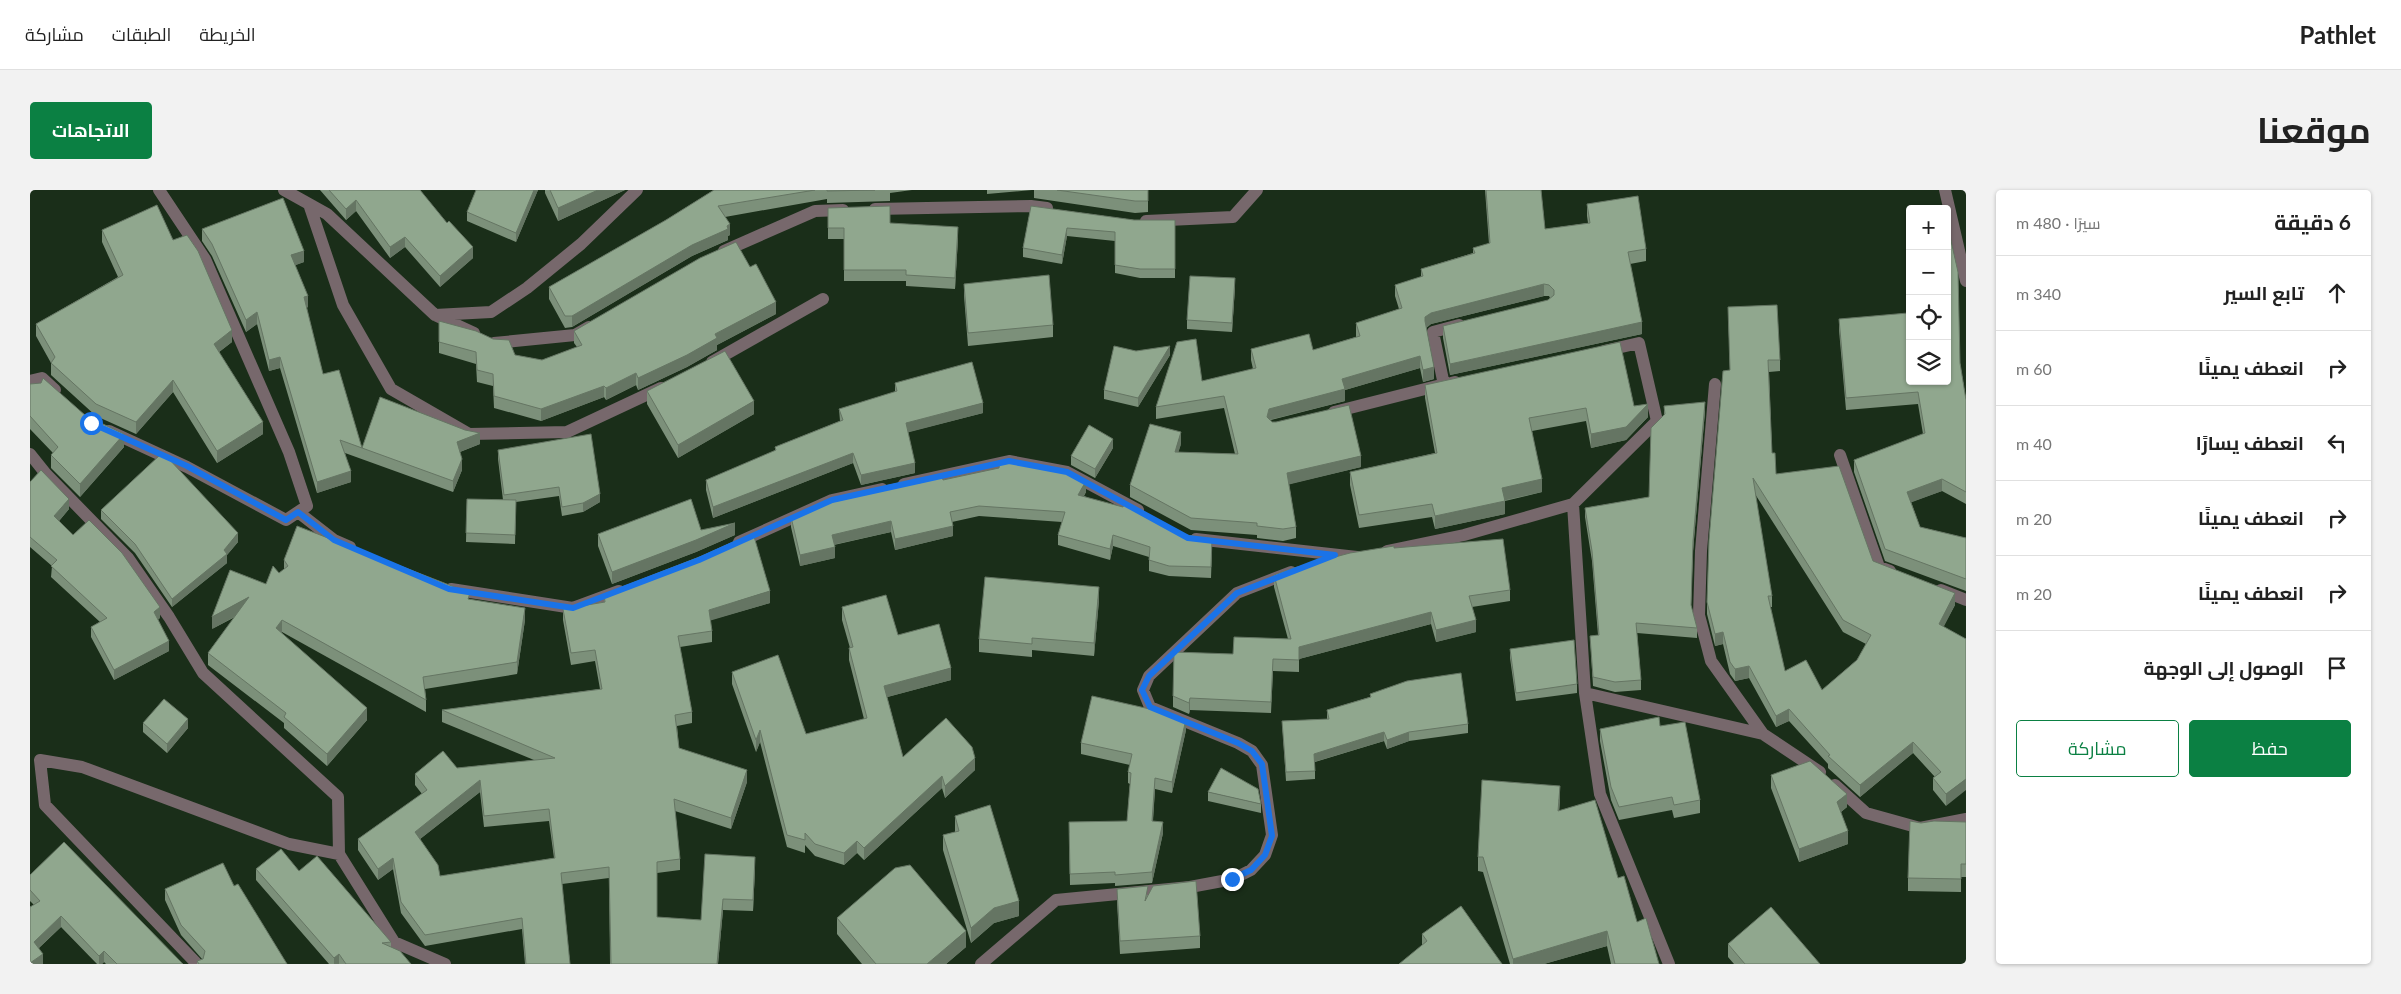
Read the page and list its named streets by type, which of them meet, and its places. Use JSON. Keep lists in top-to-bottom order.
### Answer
{
  "page": {
    "header": "Pathlet",
    "nav": ["الخريطة", "الطبقات", "مشاركة"],
    "title": "موقعنا",
    "buttons": [
      "الاتجاهات",
      ["حفظ", "مشاركة"]
    ],
    "heading": ["6 دقيقة", "سيرًا · 480 m"],
    "map_buttons": ["+", "−"],
    "list": [
      ["تابع السير", "340 m"],
      ["انعطف يمينًا", "60 m"],
      ["انعطف يسارًا", "40 m"],
      ["انعطف يمينًا", "20 m"],
      ["انعطف يمينًا", "20 m"],
      "الوصول إلى الوجهة"
    ]
  }
}
